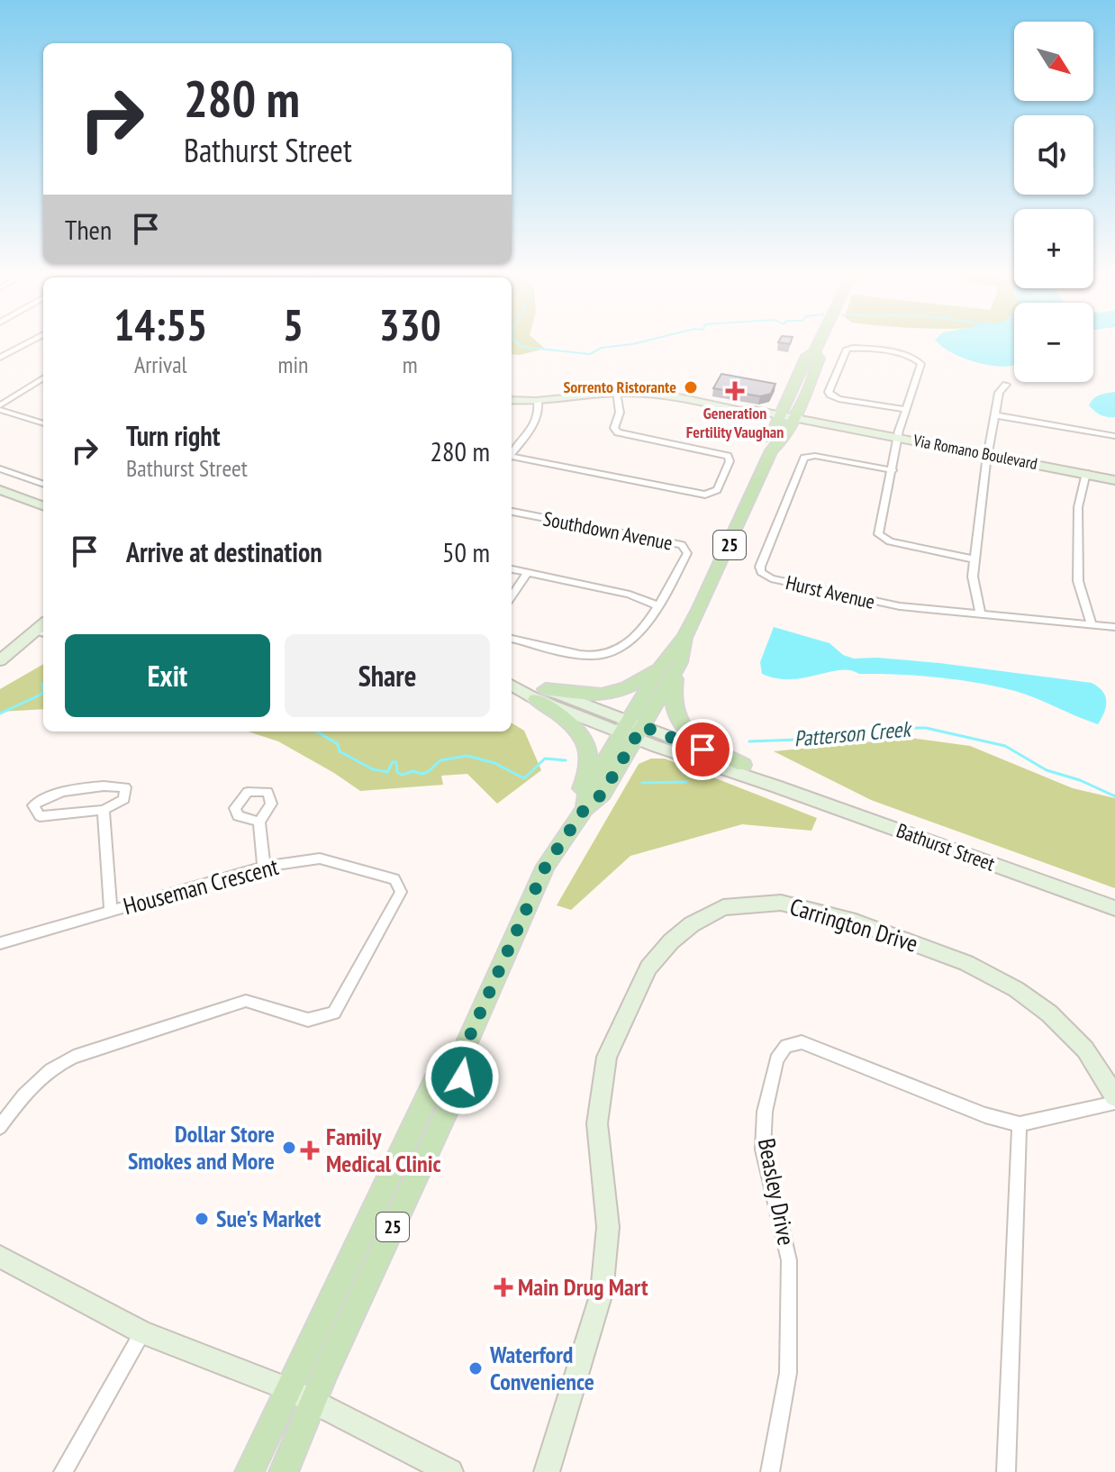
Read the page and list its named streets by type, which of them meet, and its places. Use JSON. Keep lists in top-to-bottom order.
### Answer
{
  "streets": {
    "main road": ["25"],
    "street": [
      "Via Romano Boulevard",
      "Southdown Avenue",
      "Hurst Avenue",
      "Bathurst Street",
      "Houseman Crescent",
      "Carrington Drive",
      "Beasley Drive"
    ]
  },
  "crossings": [
    ["Via Romano Boulevard", "25"],
    ["25", "Bathurst Street"]
  ],
  "water": ["Patterson Creek"],
  "places": {
    "other": [
      "Sorrento Ristorante",
      "Dollar Store Smokes and More",
      "Sue's Market",
      "Waterford Convenience"
    ],
    "health": ["Generation Fertility Vaughan", "Family Medical Clinic", "Main Drug Mart"]
  },
  "north": "bottom right",
  "page": {
    "map_buttons": ["+", "−"],
    "turn": ["280 m", "Bathurst Street"],
    "then": "Then",
    "eta": [
      "14:55",
      "Arrival",
      "5",
      "min",
      "330",
      "m"
    ],
    "list": [
      {
        "name": "Turn right",
        "note": "Bathurst Street",
        "value": "280 m"
      },
      {
        "name": "Arrive at destination",
        "value": "50 m"
      }
    ],
    "buttons": ["Exit", "Share"]
  }
}
